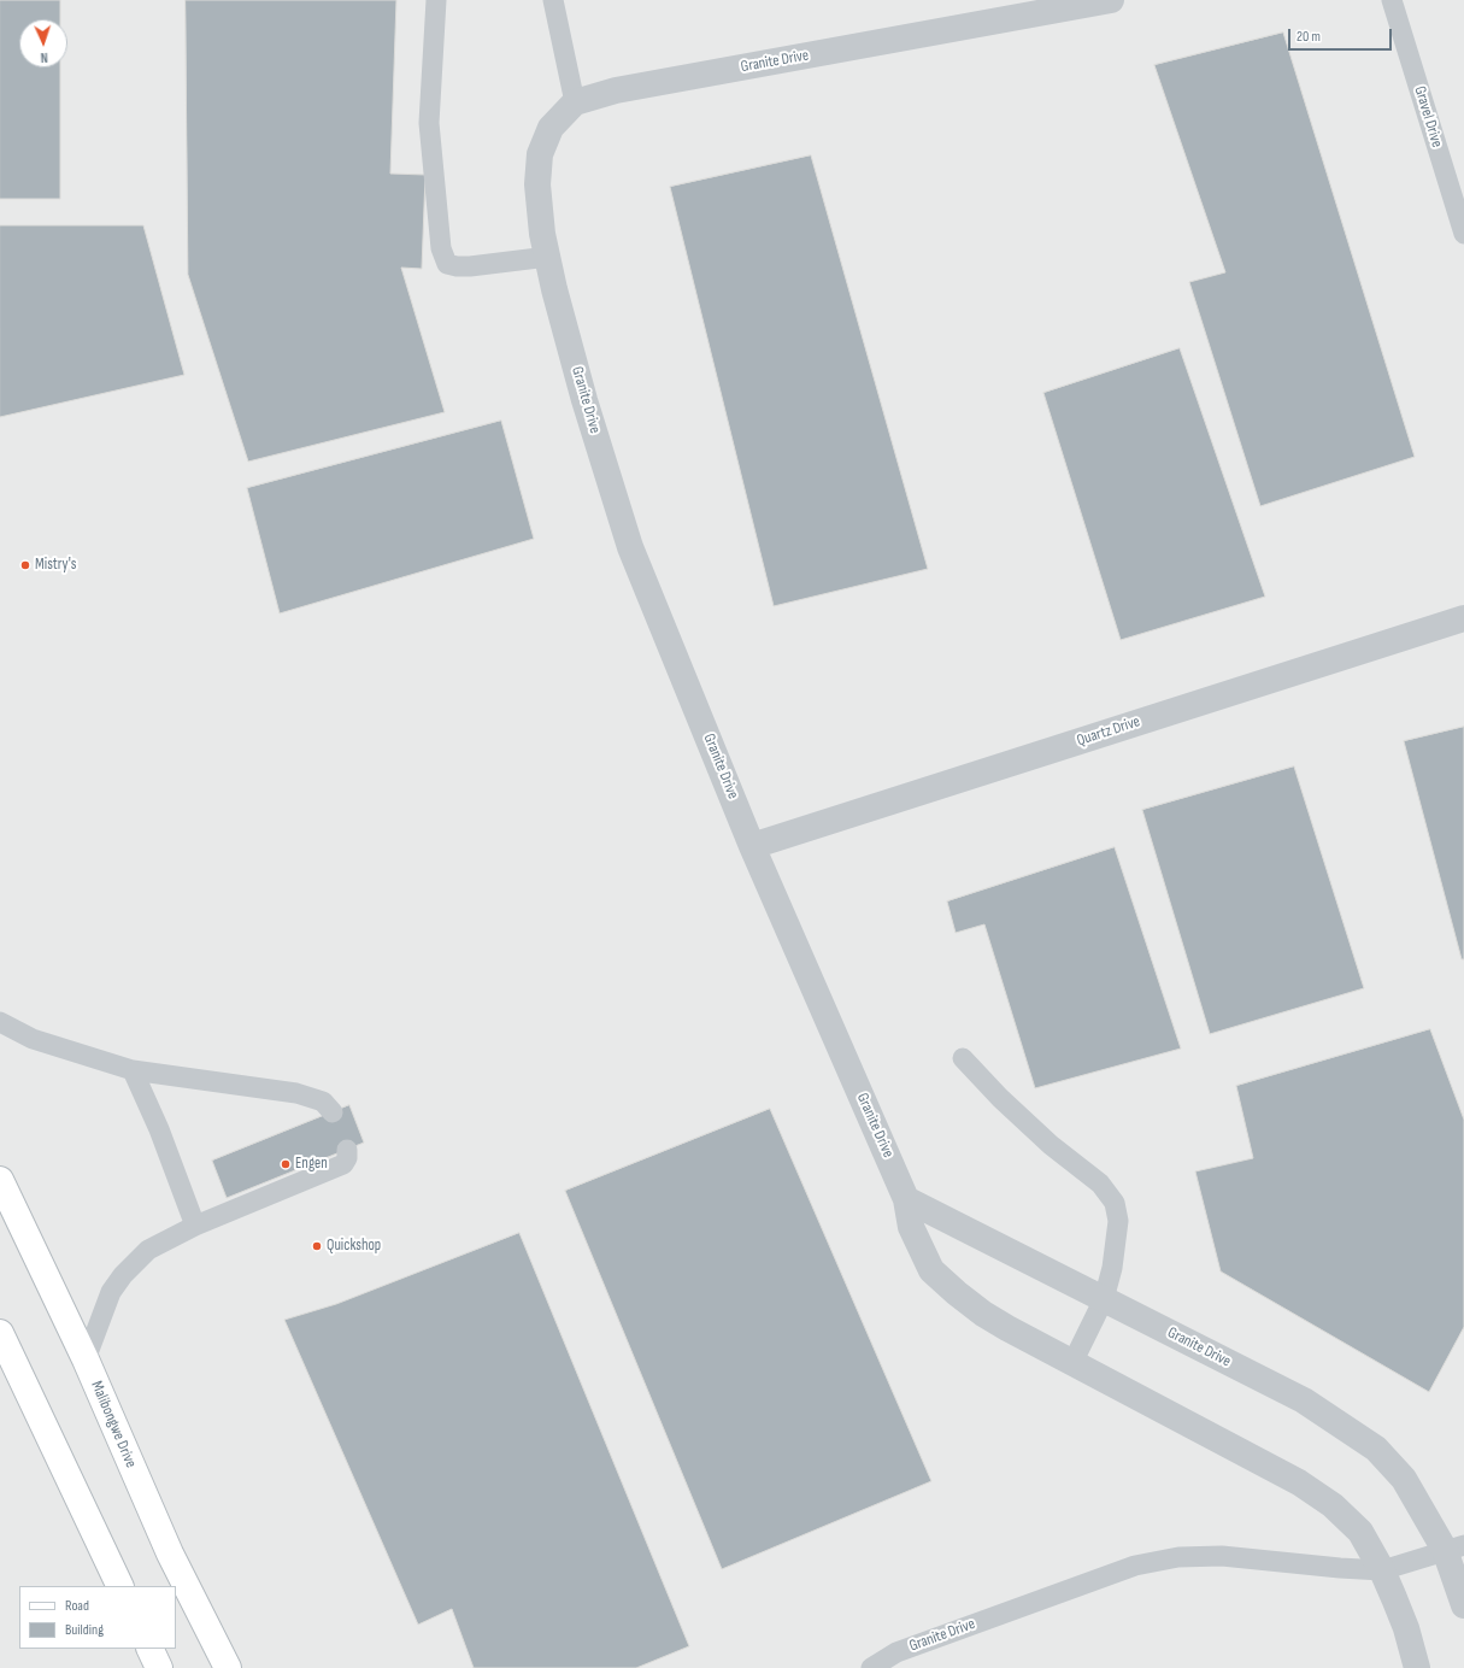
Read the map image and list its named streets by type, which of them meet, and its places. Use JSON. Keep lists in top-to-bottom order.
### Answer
{
  "streets": {
    "main road": ["Malibongwe Drive"],
    "street": ["Granite Drive", "Quartz Drive"],
    "lane": ["Gravel Drive"]
  },
  "crossings": [
    ["Granite Drive", "Quartz Drive"]
  ],
  "places": ["Mistry's", "Engen", "Quickshop"],
  "legend": ["Road", "Building"],
  "scale_bar": "20 m",
  "north": "bottom"
}
